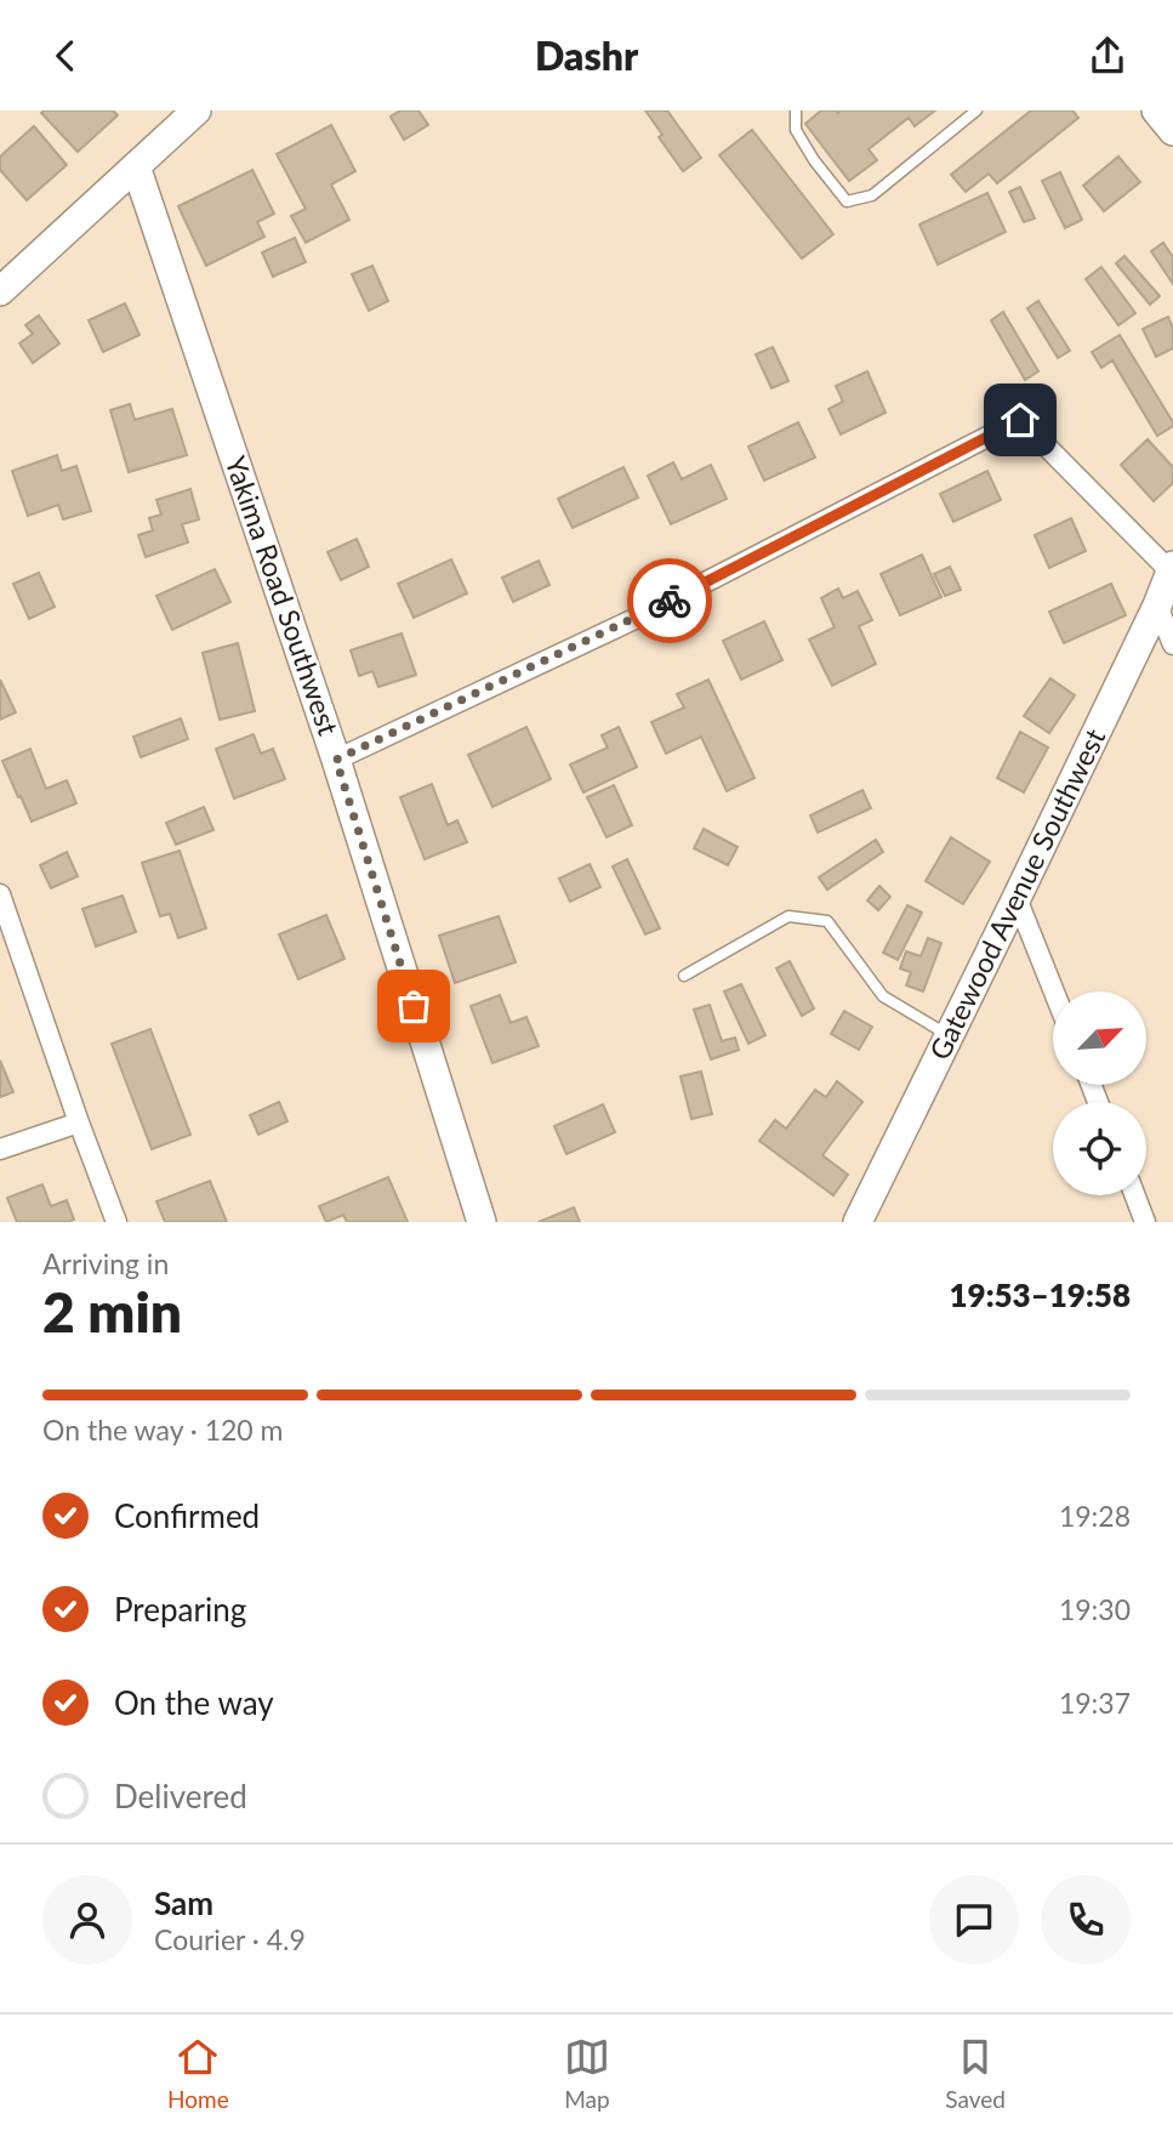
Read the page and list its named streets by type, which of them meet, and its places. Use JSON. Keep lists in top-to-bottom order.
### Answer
{
  "streets": {
    "street": ["Yakima Road Southwest", "Gatewood Avenue Southwest"]
  },
  "north": "top right",
  "page": {
    "header": "Dashr",
    "heading": ["2 min", "Arriving in", "19:53–19:58"],
    "panel": ["Sam", "Courier · 4.9"],
    "bar": "On the way · 120 m",
    "list": [
      ["Confirmed", "19:28"],
      ["Preparing", "19:30"],
      ["On the way", "19:37"],
      "Delivered"
    ],
    "tabs": ["Home", "Map", "Saved"]
  }
}
